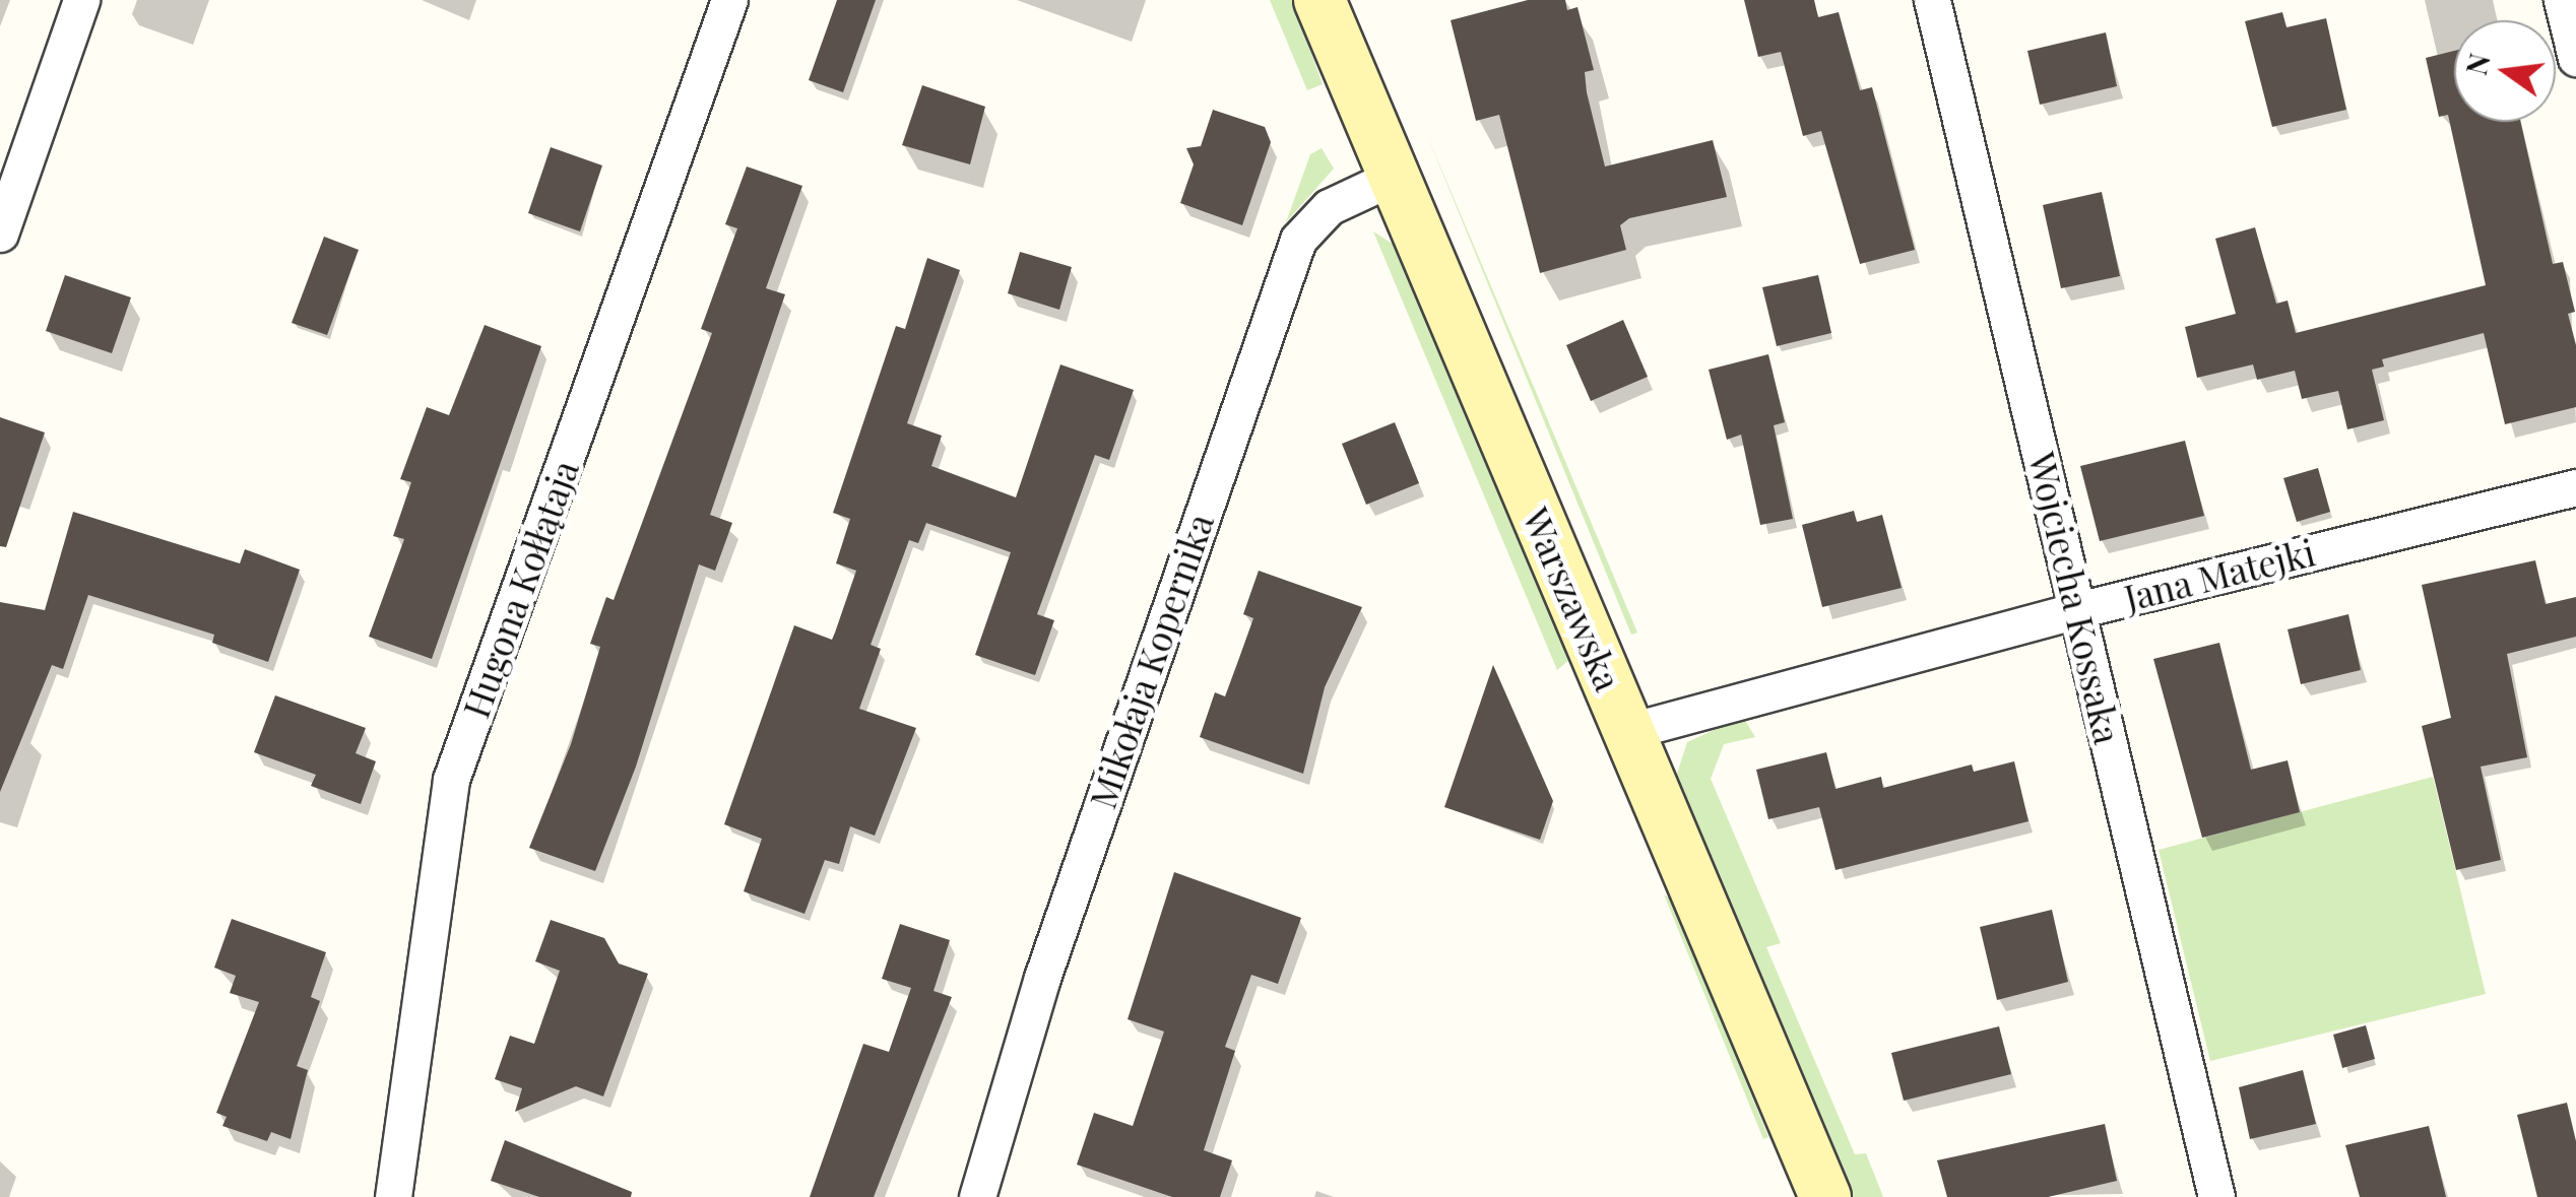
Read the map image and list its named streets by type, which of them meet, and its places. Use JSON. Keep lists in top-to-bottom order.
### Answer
{
  "streets": {
    "street": [
      "Jana Matejki",
      "Hugona Kołłątaja",
      "Wojciecha Kossaka",
      "Warszawska",
      "Mikołaja Kopernika"
    ]
  },
  "crossings": [
    ["Jana Matejki", "Wojciecha Kossaka"],
    ["Jana Matejki", "Warszawska"],
    ["Warszawska", "Mikołaja Kopernika"]
  ],
  "north": "left"
}
